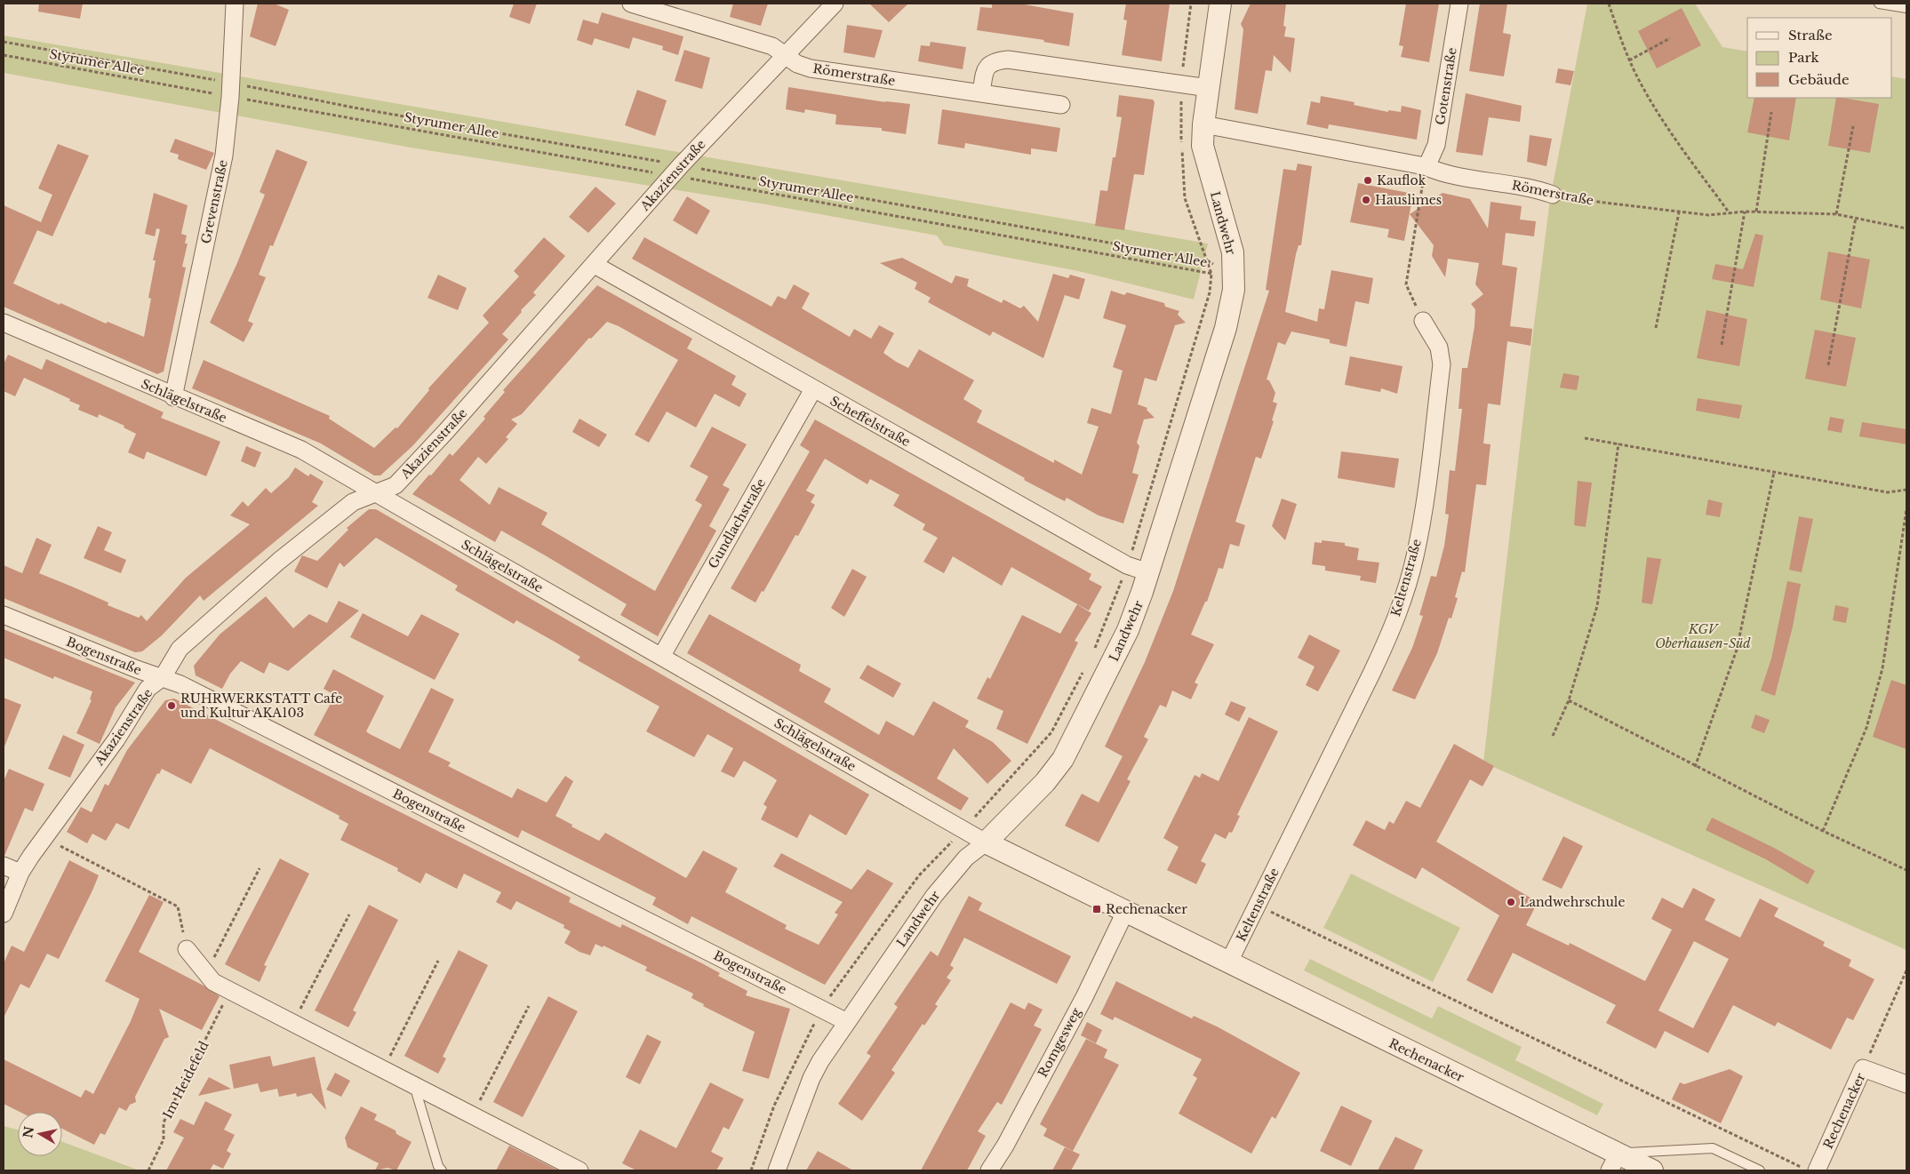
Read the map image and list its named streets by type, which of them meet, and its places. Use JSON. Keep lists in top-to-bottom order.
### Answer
{
  "streets": {
    "street": [
      "Römerstraße",
      "Gotenstraße",
      "Akazienstraße",
      "Grevenstraße",
      "Landwehr",
      "Schlägelstraße",
      "Scheffelstraße",
      "Gundlachstraße",
      "Keltenstraße",
      "Bogenstraße",
      "Romgesweg",
      "Rechenacker"
    ],
    "path": ["Styrumer Allee", "Im Heidefeld"]
  },
  "crossings": [
    ["Styrumer Allee", "Akazienstraße"],
    ["Styrumer Allee", "Grevenstraße"],
    ["Styrumer Allee", "Landwehr"],
    ["Römerstraße", "Gotenstraße"],
    ["Römerstraße", "Akazienstraße"],
    ["Römerstraße", "Landwehr"],
    ["Akazienstraße", "Schlägelstraße"],
    ["Akazienstraße", "Scheffelstraße"],
    ["Akazienstraße", "Bogenstraße"],
    ["Grevenstraße", "Schlägelstraße"],
    ["Landwehr", "Schlägelstraße"],
    ["Landwehr", "Scheffelstraße"],
    ["Landwehr", "Bogenstraße"],
    ["Landwehr", "Rechenacker"],
    ["Schlägelstraße", "Gundlachstraße"],
    ["Schlägelstraße", "Rechenacker"],
    ["Scheffelstraße", "Gundlachstraße"],
    ["Keltenstraße", "Rechenacker"],
    ["Romgesweg", "Rechenacker"]
  ],
  "parks": ["KGV Oberhausen-Süd"],
  "places": {
    "other": [
      "Kauflok",
      "Hauslimes",
      "RUHRWERKSTATT Cafe und Kultur AKA103",
      "Landwehrschule"
    ],
    "transit": ["Rechenacker"]
  },
  "legend": ["Straße", "Park", "Gebäude"],
  "north": "left"
}
